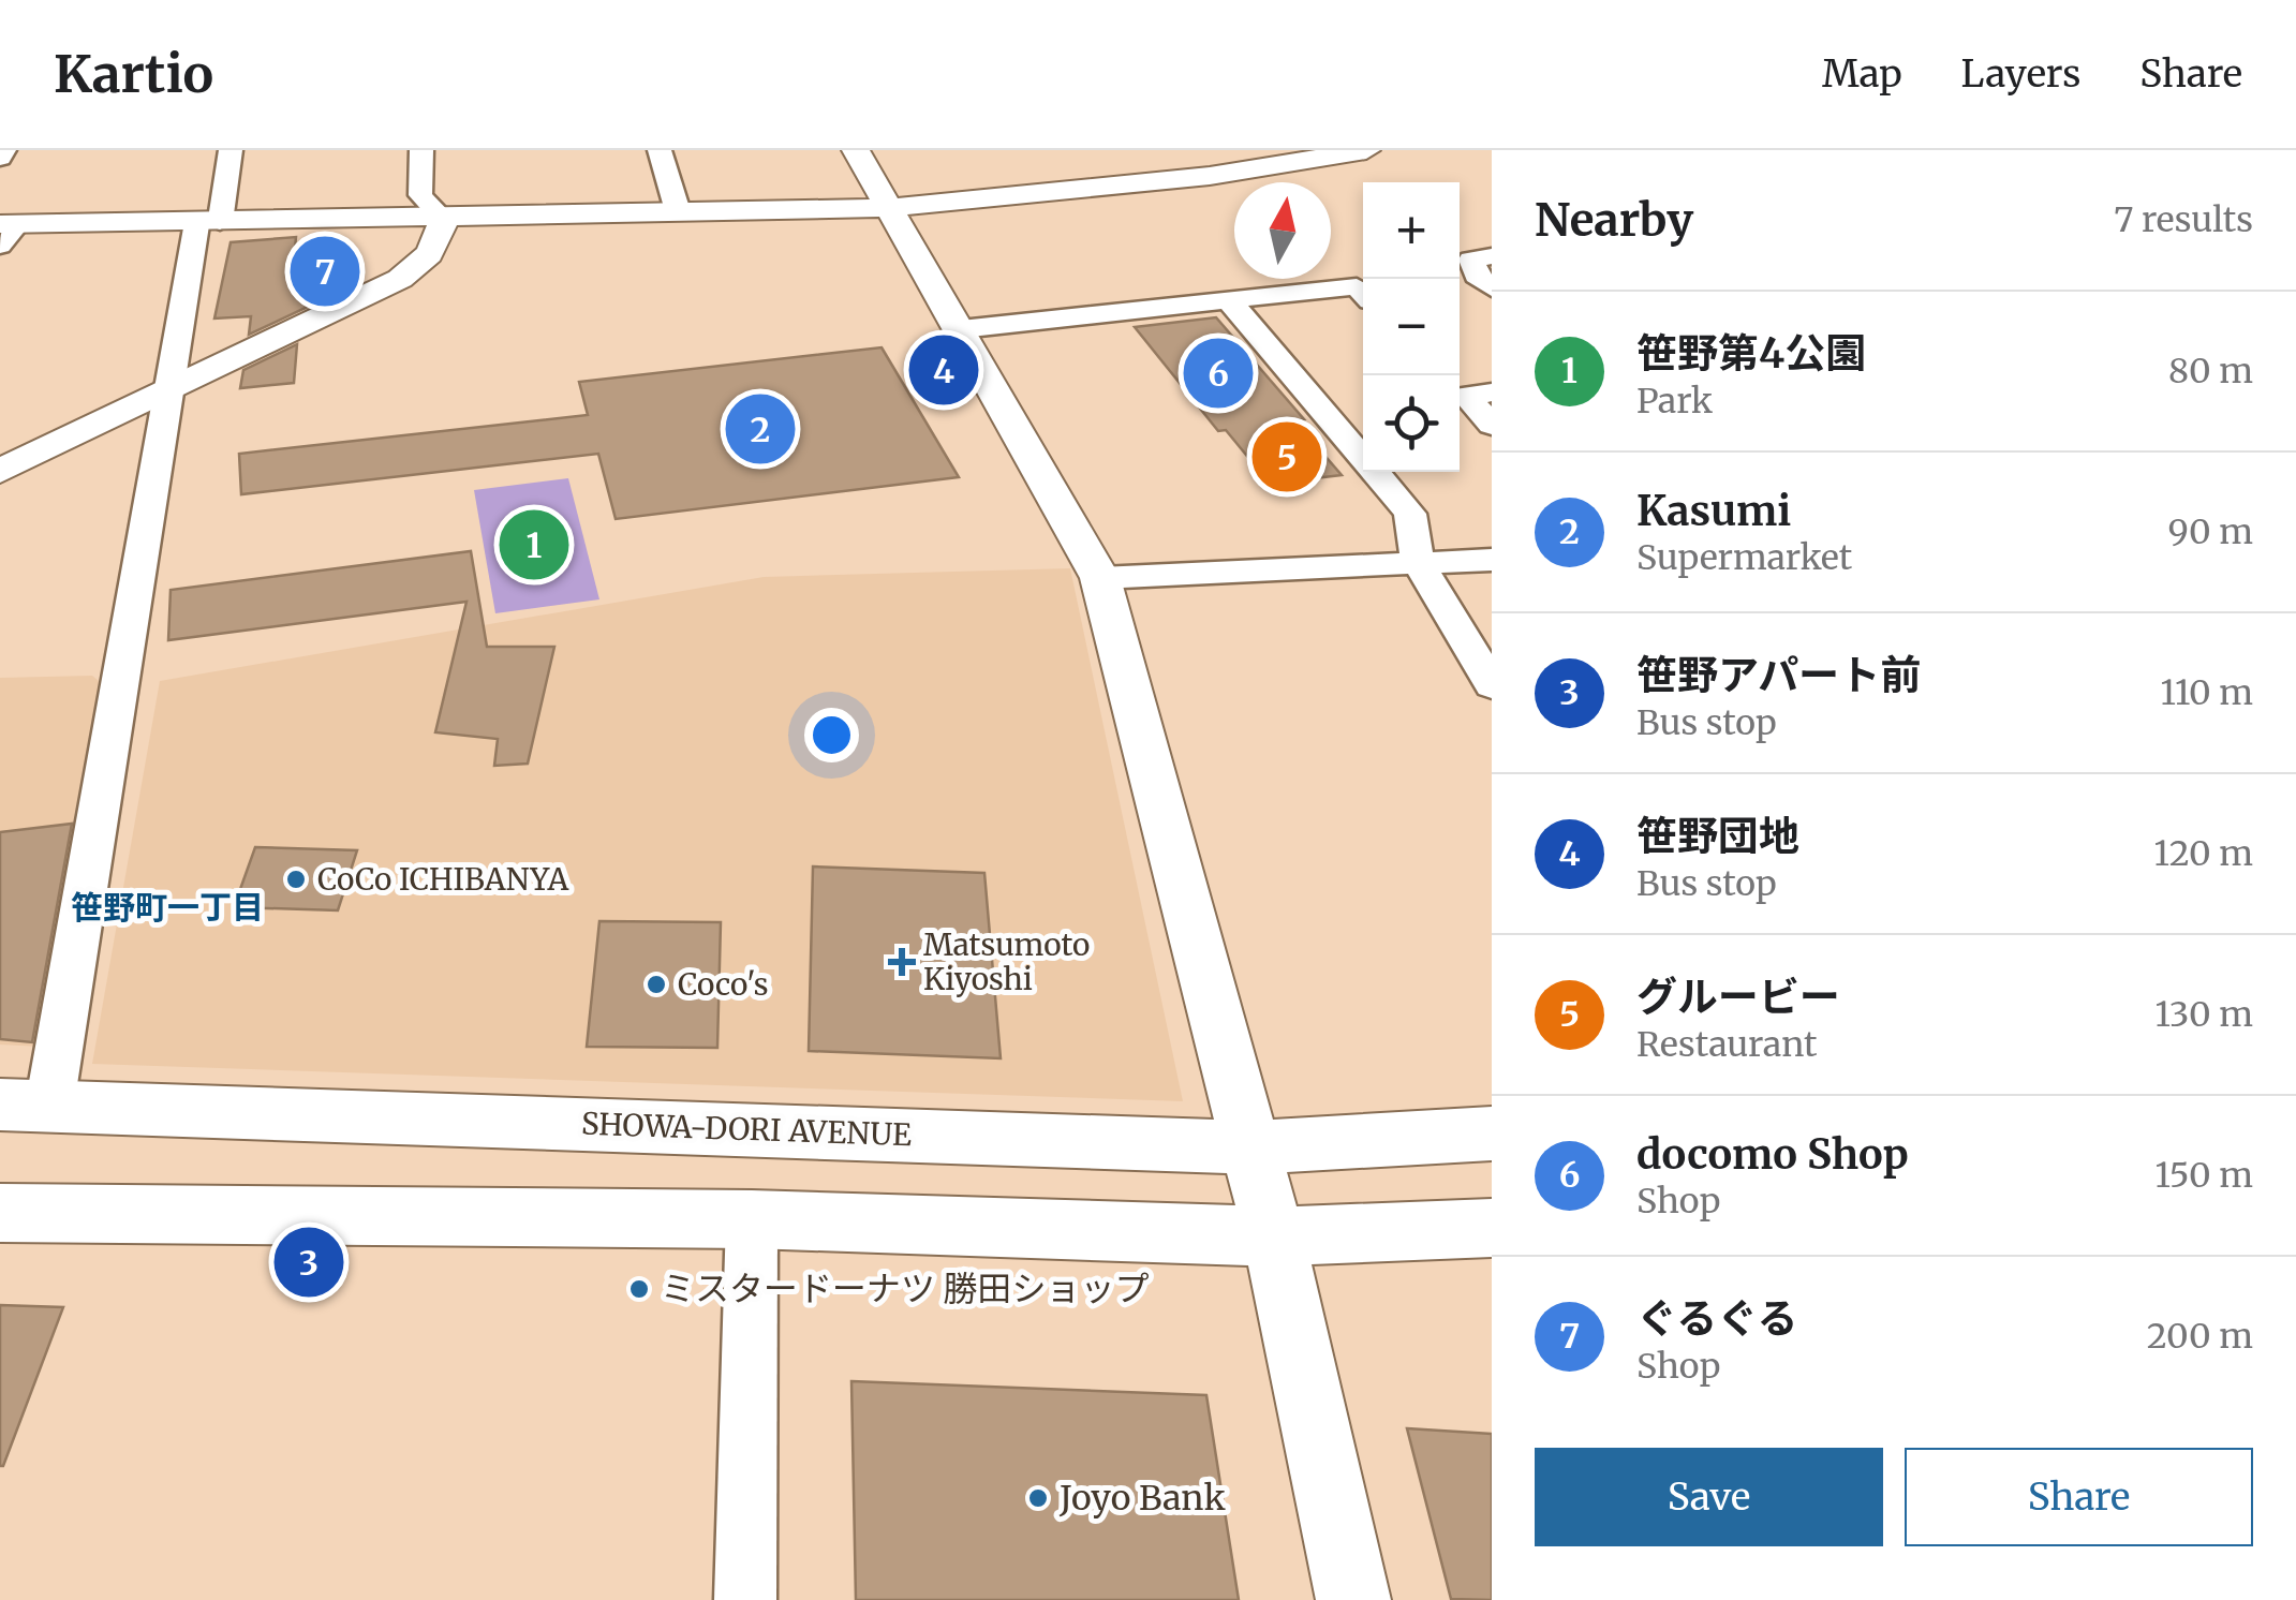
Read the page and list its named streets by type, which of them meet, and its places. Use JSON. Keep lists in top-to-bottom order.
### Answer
{
  "streets": {
    "street": ["SHOWA-DORI AVENUE"]
  },
  "districts": ["笹野町一丁目"],
  "places": {
    "other": [
      "CoCo ICHIBANYA",
      "Coco's",
      "ミスタードーナツ 勝田ショップ",
      "Joyo Bank"
    ],
    "health": ["Matsumoto Kiyoshi"]
  },
  "north": "top",
  "page": {
    "header": "Kartio",
    "nav": ["Map", "Layers", "Share"],
    "heading": ["Nearby", "7 results"],
    "map_buttons": ["+", "−"],
    "pins": [
      "7",
      "4",
      "6",
      "2",
      "5",
      "1",
      "3"
    ],
    "list": [
      {
        "mark": "1",
        "name": "笹野第4公園",
        "note": "Park",
        "value": "80 m"
      },
      {
        "mark": "2",
        "name": "Kasumi",
        "note": "Supermarket",
        "value": "90 m"
      },
      {
        "mark": "3",
        "name": "笹野アパート前",
        "note": "Bus stop",
        "value": "110 m"
      },
      {
        "mark": "4",
        "name": "笹野団地",
        "note": "Bus stop",
        "value": "120 m"
      },
      {
        "mark": "5",
        "name": "グルービー",
        "note": "Restaurant",
        "value": "130 m"
      },
      {
        "mark": "6",
        "name": "docomo Shop",
        "note": "Shop",
        "value": "150 m"
      },
      {
        "mark": "7",
        "name": "ぐるぐる",
        "note": "Shop",
        "value": "200 m"
      }
    ],
    "buttons": ["Save", "Share"]
  }
}
